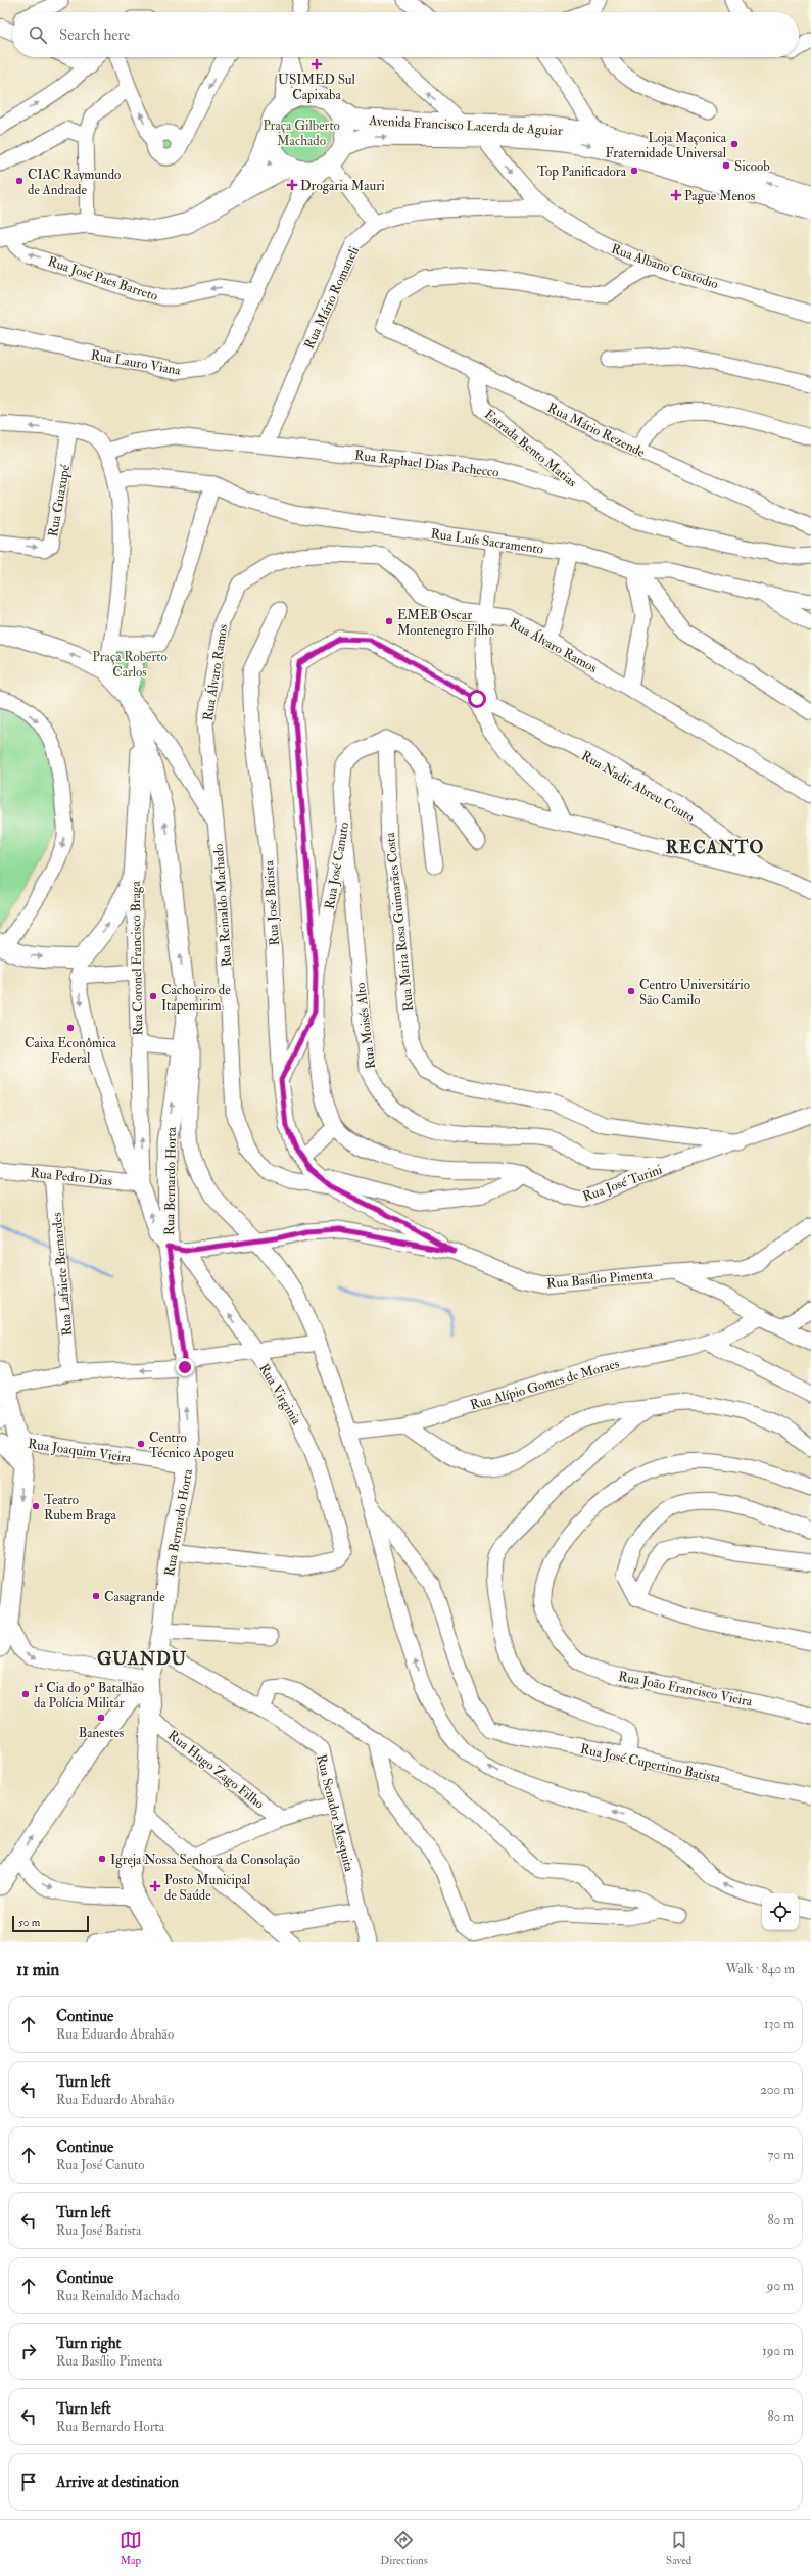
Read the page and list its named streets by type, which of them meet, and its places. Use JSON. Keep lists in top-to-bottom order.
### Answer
{
  "streets": {
    "main road": ["Avenida Francisco Lacerda de Aguiar", "Rua Coronel Francisco Braga", "Rua Bernardo Horta"],
    "street": [
      "Rua Albano Custodio",
      "Rua José Paes Barreto",
      "Rua Mário Romaneli",
      "Rua Lauro Viana",
      "Rua Mário Rezende",
      "Estrada Bento Matias",
      "Rua Raphael Dias Pachecco",
      "Rua Guaxupé",
      "Rua Luís Sacramento",
      "Rua Álvaro Ramos",
      "Rua Nadir Abreu Couto",
      "Rua José Canuto",
      "Rua José Batista",
      "Rua Reinaldo Machado",
      "Rua Maria Rosa Guimarães Costa",
      "Rua Moisés Alto",
      "Rua Pedro Dias",
      "Rua José Turini",
      "Rua Lafaiete Bernardes",
      "Rua Basílio Pimenta",
      "Rua Alípio Gomes de Moraes",
      "Rua Virginia",
      "Rua Joaquim Vieira",
      "Rua João Francisco Vieira",
      "Rua José Cupertino Batista",
      "Rua Hugo Zago Filho",
      "Rua Senador Mesquita"
    ]
  },
  "crossings": [
    ["Avenida Francisco Lacerda de Aguiar", "Rua Albano Custodio"],
    ["Avenida Francisco Lacerda de Aguiar", "Rua Lauro Viana"],
    ["Rua Albano Custodio", "Rua Mário Romaneli"],
    ["Rua Albano Custodio", "Rua Mário Rezende"],
    ["Rua José Paes Barreto", "Rua Lauro Viana"],
    ["Rua Mário Romaneli", "Rua Raphael Dias Pachecco"],
    ["Rua Mário Rezende", "Estrada Bento Matias"],
    ["Estrada Bento Matias", "Rua Raphael Dias Pachecco"],
    ["Rua Álvaro Ramos", "Rua Reinaldo Machado"],
    ["Rua José Canuto", "Rua José Batista"],
    ["Rua José Canuto", "Rua Maria Rosa Guimarães Costa"],
    ["Rua José Canuto", "Rua Moisés Alto"],
    ["Rua José Batista", "Rua Reinaldo Machado"],
    ["Rua Reinaldo Machado", "Rua Bernardo Horta"],
    ["Rua Reinaldo Machado", "Rua Basílio Pimenta"],
    ["Rua Maria Rosa Guimarães Costa", "Rua José Turini"],
    ["Rua Coronel Francisco Braga", "Rua Pedro Dias"],
    ["Rua Coronel Francisco Braga", "Rua Bernardo Horta"],
    ["Rua Coronel Francisco Braga", "Rua Virginia"],
    ["Rua Moisés Alto", "Rua José Turini"],
    ["Rua Pedro Dias", "Rua Lafaiete Bernardes"],
    ["Rua Pedro Dias", "Rua Virginia"],
    ["Rua Bernardo Horta", "Rua Basílio Pimenta"],
    ["Rua Bernardo Horta", "Rua Virginia"],
    ["Rua Bernardo Horta", "Rua Joaquim Vieira"],
    ["Rua Bernardo Horta", "Rua Senador Mesquita"],
    ["Rua Basílio Pimenta", "Rua Virginia"]
  ],
  "one_way": ["Rua José Paes Barreto"],
  "districts": ["RECANTO", "GUANDU"],
  "parks": ["Praça Gilberto Machado", "Praça Roberto Carlos"],
  "places": {
    "health": [
      "USIMED Sul Capixaba",
      "Drogaria Mauri",
      "Pague Menos",
      "Posto Municipal de Saúde"
    ],
    "other": [
      "Loja Maçonica Fraternidade Universal",
      "Sicoob",
      "Top Panificadora",
      "CIAC Raymundo de Andrade",
      "EMEB Oscar Montenegro Filho",
      "Centro Universitário São Camilo",
      "Cachoeiro de Itapemirim",
      "Caixa Econômica Federal",
      "Centro Técnico Apogeu",
      "Teatro Rubem Braga",
      "Casagrande",
      "1ª Cia do 9º Batalhão da Polícia Militar",
      "Banestes",
      "Igreja Nossa Senhora da Consolação"
    ]
  },
  "scale_bar": "50 m",
  "page": {
    "search": "Search here",
    "scale": "50 m",
    "heading": ["11 min", "Walk · 840 m"],
    "list": [
      ["Continue", "Rua Eduardo Abrahão", "130 m"],
      ["Turn left", "Rua Eduardo Abrahão", "200 m"],
      ["Continue", "Rua José Canuto", "70 m"],
      ["Turn left", "Rua José Batista", "80 m"],
      ["Continue", "Rua Reinaldo Machado", "90 m"],
      ["Turn right", "Rua Basílio Pimenta", "190 m"],
      ["Turn left", "Rua Bernardo Horta", "80 m"],
      "Arrive at destination"
    ],
    "nav": ["Map", "Directions", "Saved"]
  }
}
